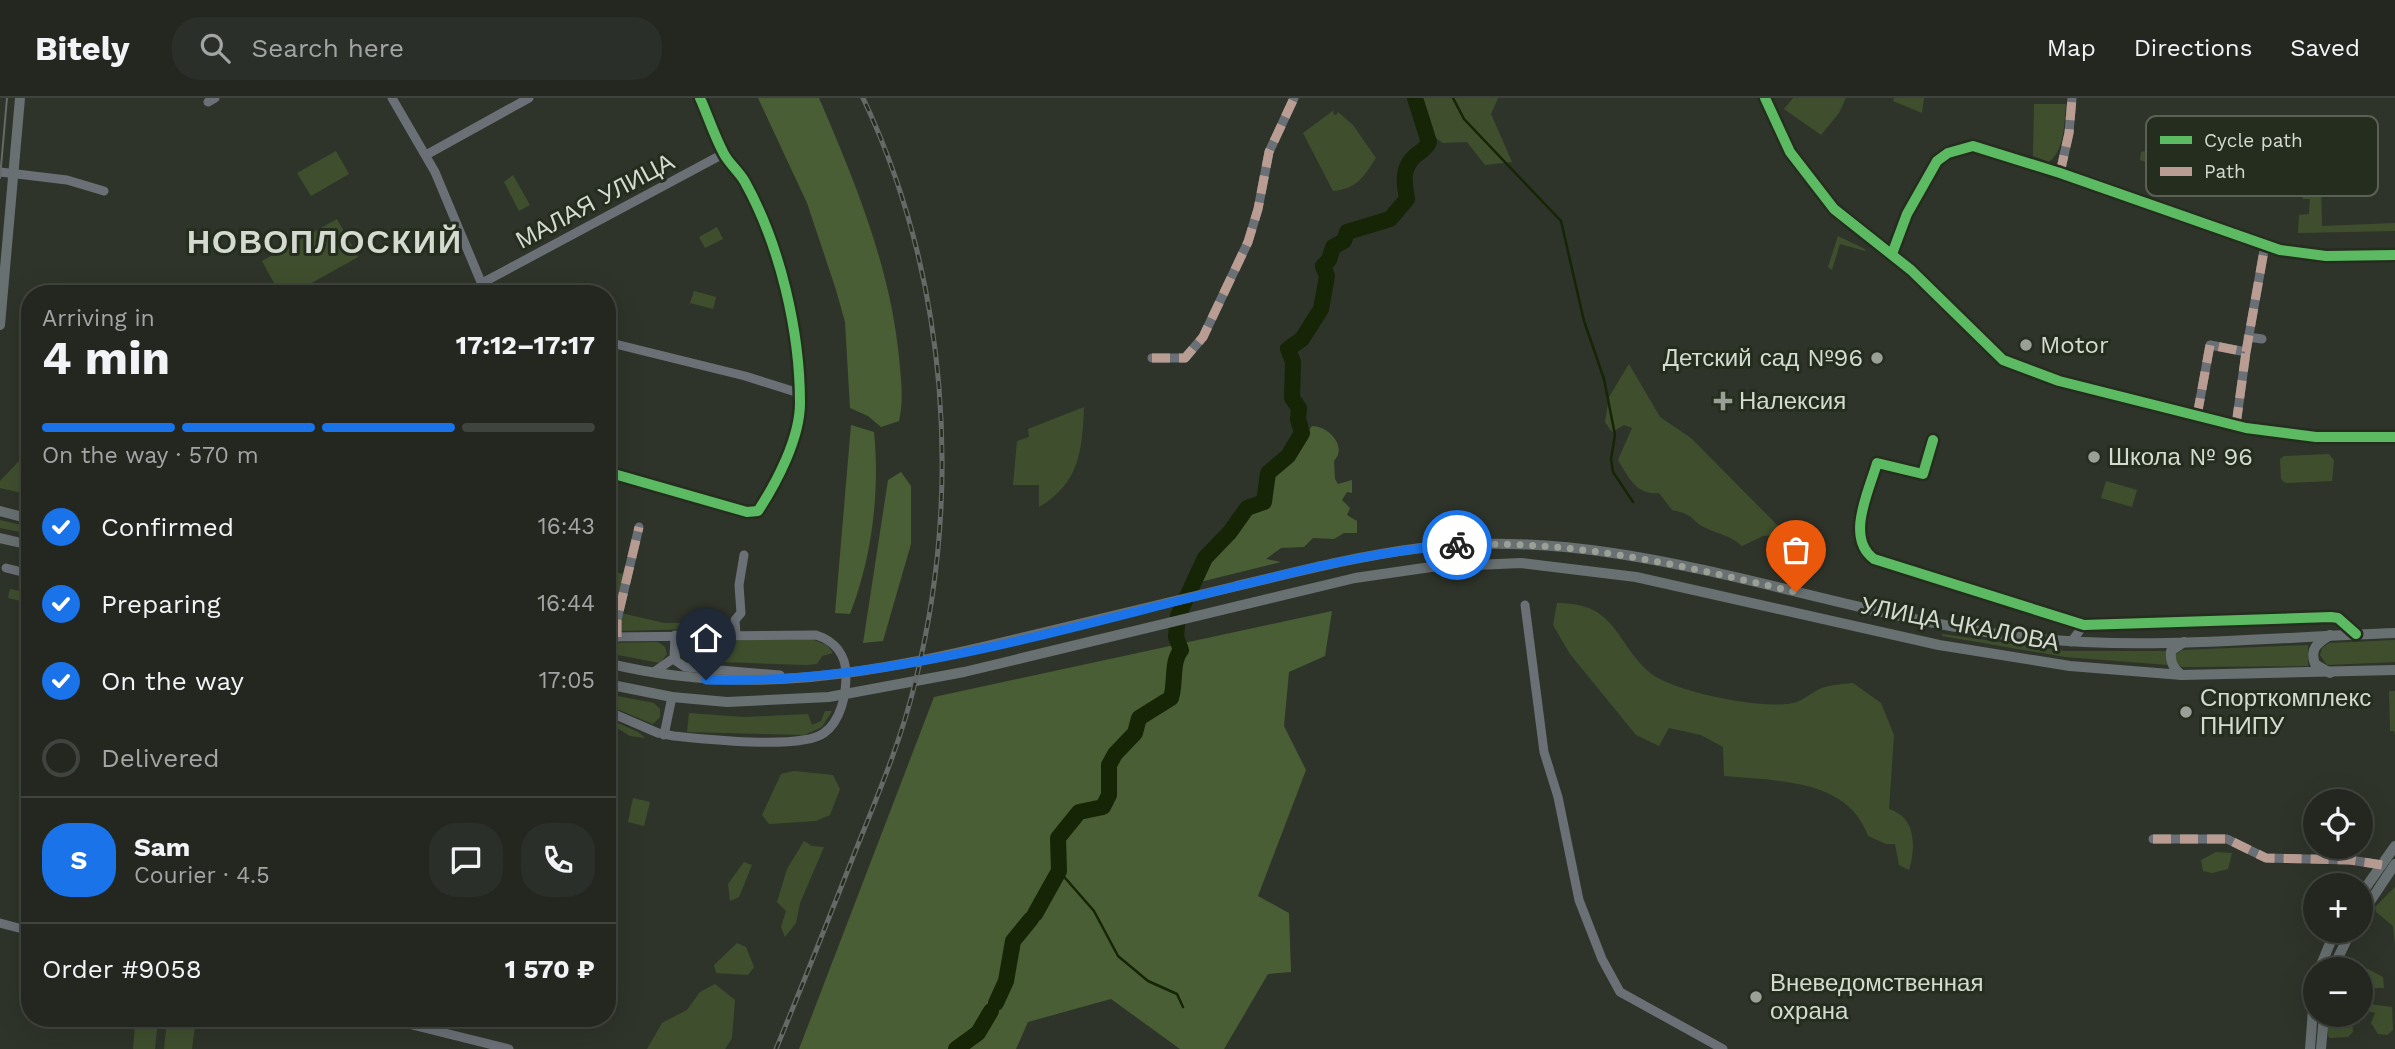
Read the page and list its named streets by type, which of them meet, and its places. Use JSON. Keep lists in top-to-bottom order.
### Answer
{
  "streets": {
    "main road": ["УЛИЦА ЧКАЛОВА"],
    "street": ["МАЛАЯ УЛИЦА"]
  },
  "districts": ["НОВОПЛОСКИЙ"],
  "places": {
    "other": [
      "Motor",
      "Детский сад №96",
      "Школа № 96",
      "Спорткомплекс ПНИПУ",
      "Вневедомственная охрана"
    ],
    "health": ["Налексия"]
  },
  "legend": ["Cycle path", "Path"],
  "page": {
    "header": "Bitely",
    "search": "Search here",
    "nav": ["Map", "Directions", "Saved"],
    "heading": ["4 min", "Arriving in", "17:12–17:17"],
    "panel": [
      "Sam",
      "Courier · 4.5",
      "Order #9058",
      "1 570 ₽"
    ],
    "bar": "On the way · 570 m",
    "list": [
      ["Confirmed", "16:43"],
      ["Preparing", "16:44"],
      ["On the way", "17:05"],
      "Delivered"
    ],
    "map_buttons": ["+", "−"],
    "round": "S"
  }
}
